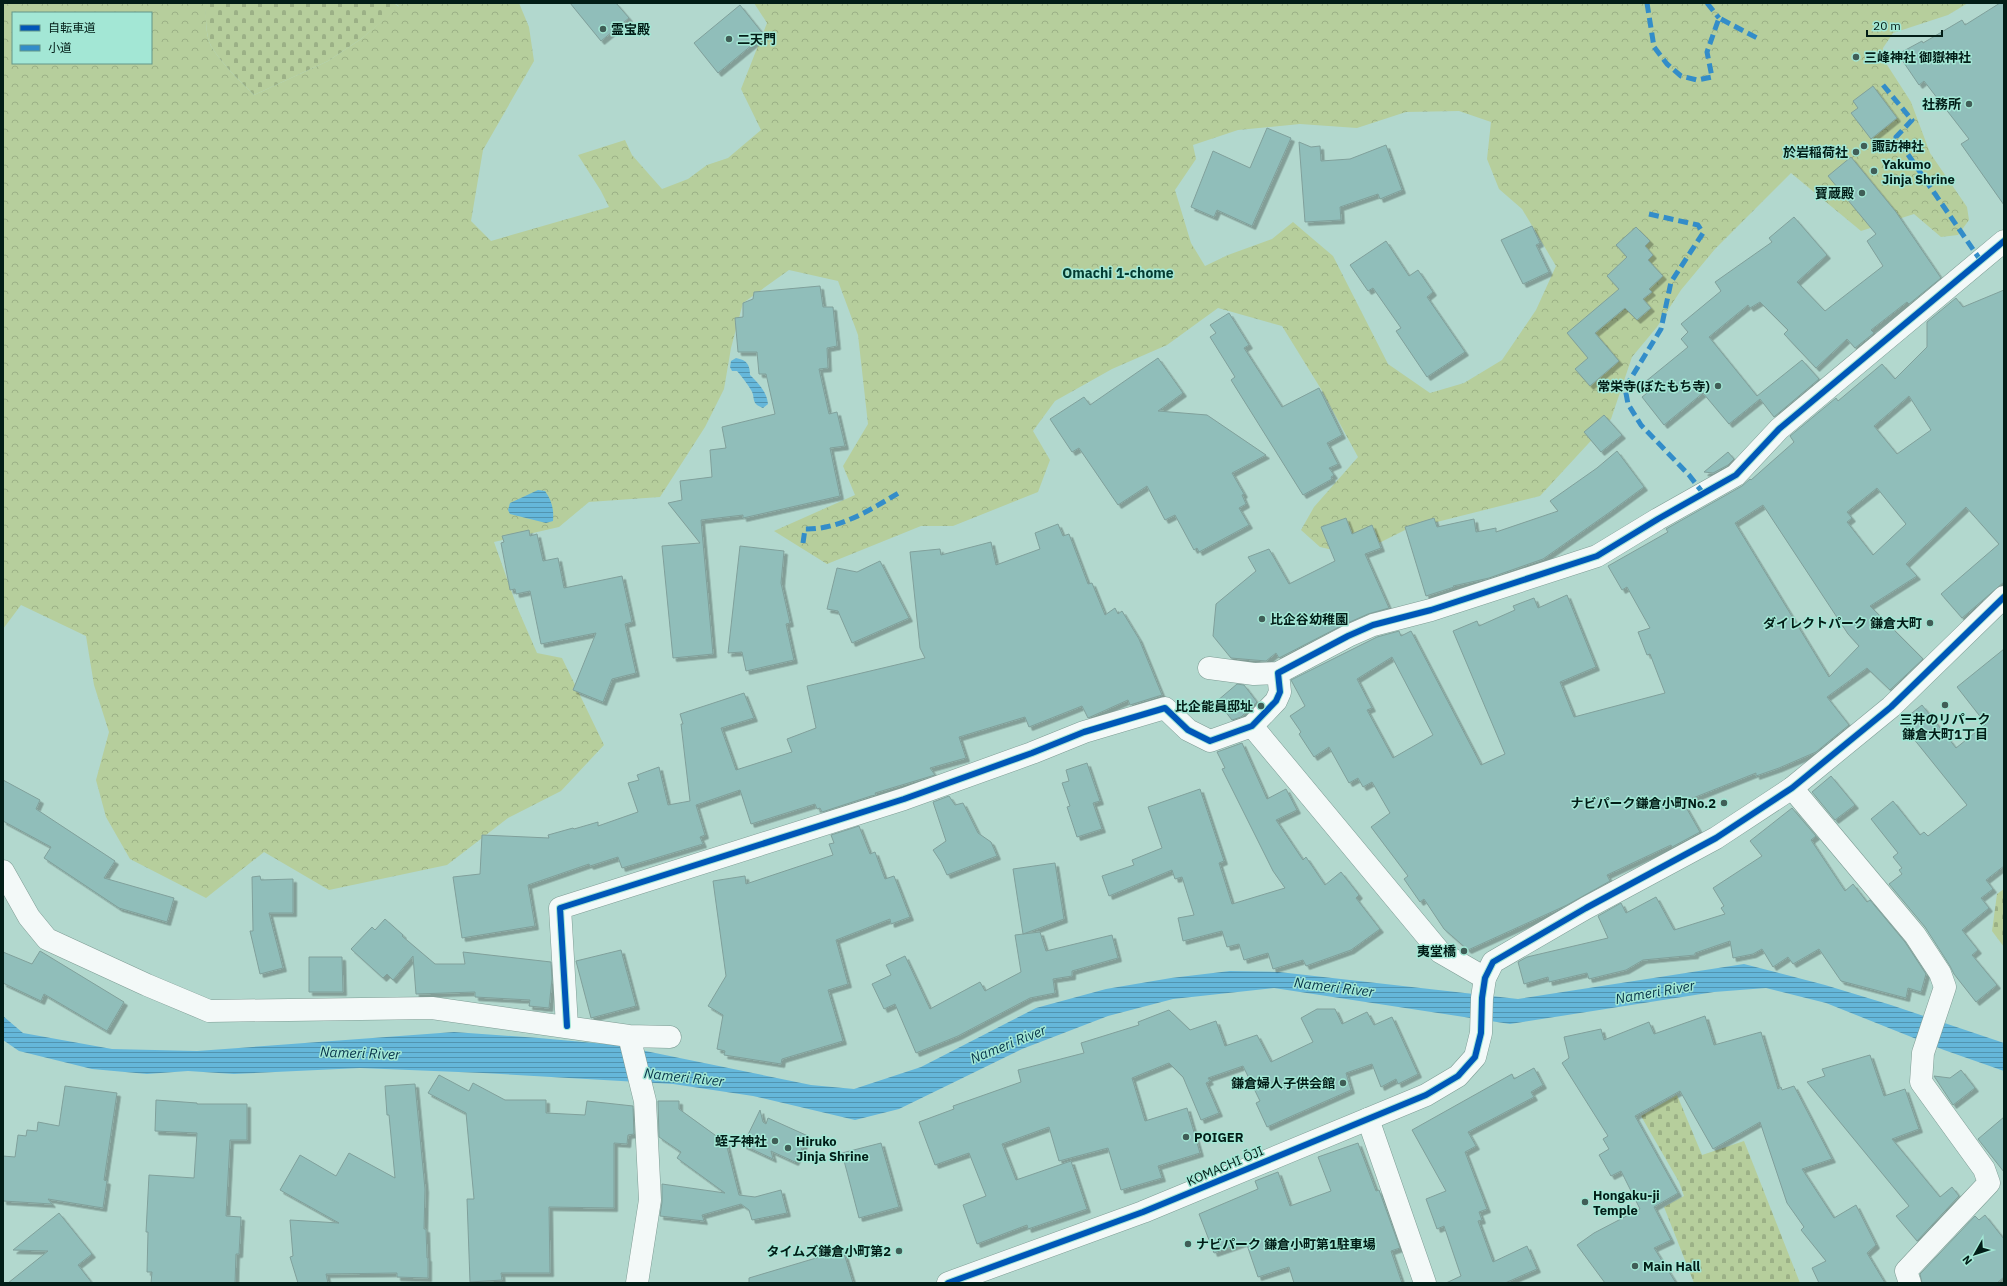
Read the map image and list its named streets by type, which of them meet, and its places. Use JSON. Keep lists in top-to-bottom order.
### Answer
{
  "streets": {
    "street": ["KOMACHI ŌJI"]
  },
  "districts": ["Omachi 1-chome"],
  "water": ["Nameri River"],
  "places": [
    "霊宝殿",
    "二天門",
    "三峰神社 御嶽神社",
    "社務所",
    "諏訪神社",
    "於岩稲荷社",
    "Yakumo Jinja Shrine",
    "寶蔵殿",
    "常栄寺(ぼたもち寺)",
    "比企谷幼稚園",
    "ダイレクトパーク 鎌倉大町",
    "三井のリパーク 鎌倉大町1丁目",
    "比企能員邸址",
    "ナビパーク鎌倉小町No.2",
    "夷堂橋",
    "鎌倉婦人子供会館",
    "POIGER",
    "蛭子神社",
    "Hiruko Jinja Shrine",
    "Hongaku-ji Temple",
    "ナビパーク 鎌倉小町第1駐車場",
    "タイムズ鎌倉小町第2",
    "Main Hall"
  ],
  "legend": ["自転車道", "小道"],
  "scale_bar": "20 m",
  "north": "bottom left"
}
